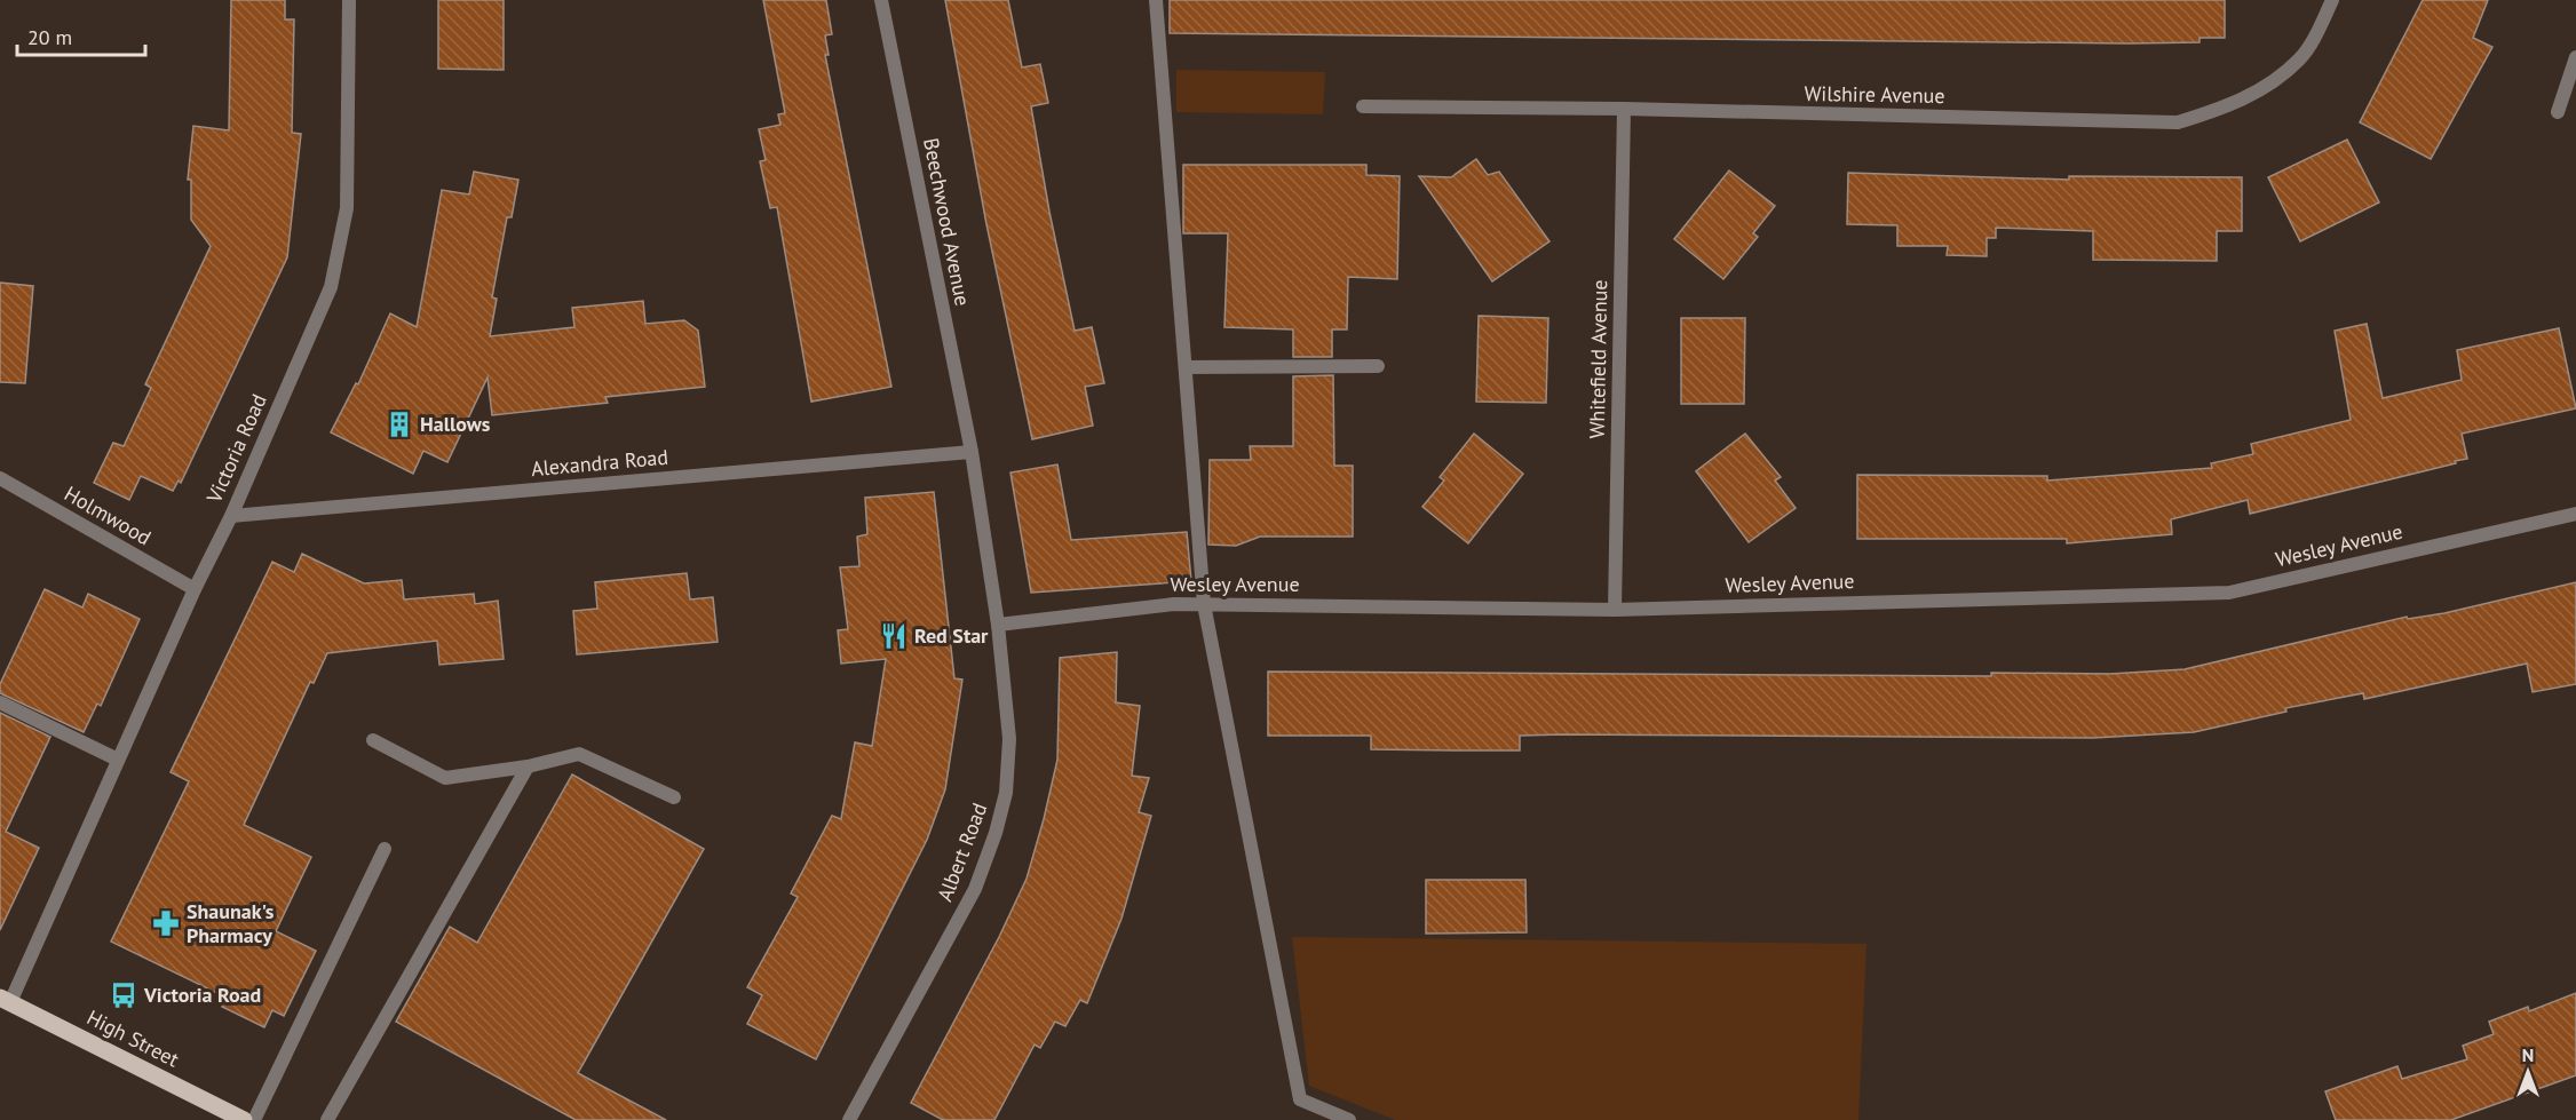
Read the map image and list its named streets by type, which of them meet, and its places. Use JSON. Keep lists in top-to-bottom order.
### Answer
{
  "streets": {
    "main road": ["High Street"],
    "street": [
      "Wilshire Avenue",
      "Beechwood Avenue",
      "Whitefield Avenue",
      "Victoria Road",
      "Alexandra Road",
      "Holmwood",
      "Wesley Avenue",
      "Albert Road"
    ]
  },
  "crossings": [
    ["Wilshire Avenue", "Whitefield Avenue"],
    ["Beechwood Avenue", "Alexandra Road"],
    ["Beechwood Avenue", "Albert Road"],
    ["Whitefield Avenue", "Wesley Avenue"],
    ["Victoria Road", "Alexandra Road"],
    ["Victoria Road", "Holmwood"],
    ["Victoria Road", "High Street"],
    ["Alexandra Road", "Albert Road"],
    ["Wesley Avenue", "Albert Road"]
  ],
  "places": {
    "building": ["Hallows"],
    "restaurant": ["Red Star"],
    "pharmacy": ["Shaunak's Pharmacy"],
    "bus stop": ["Victoria Road"]
  },
  "scale_bar": "20 m",
  "north": "top"
}
